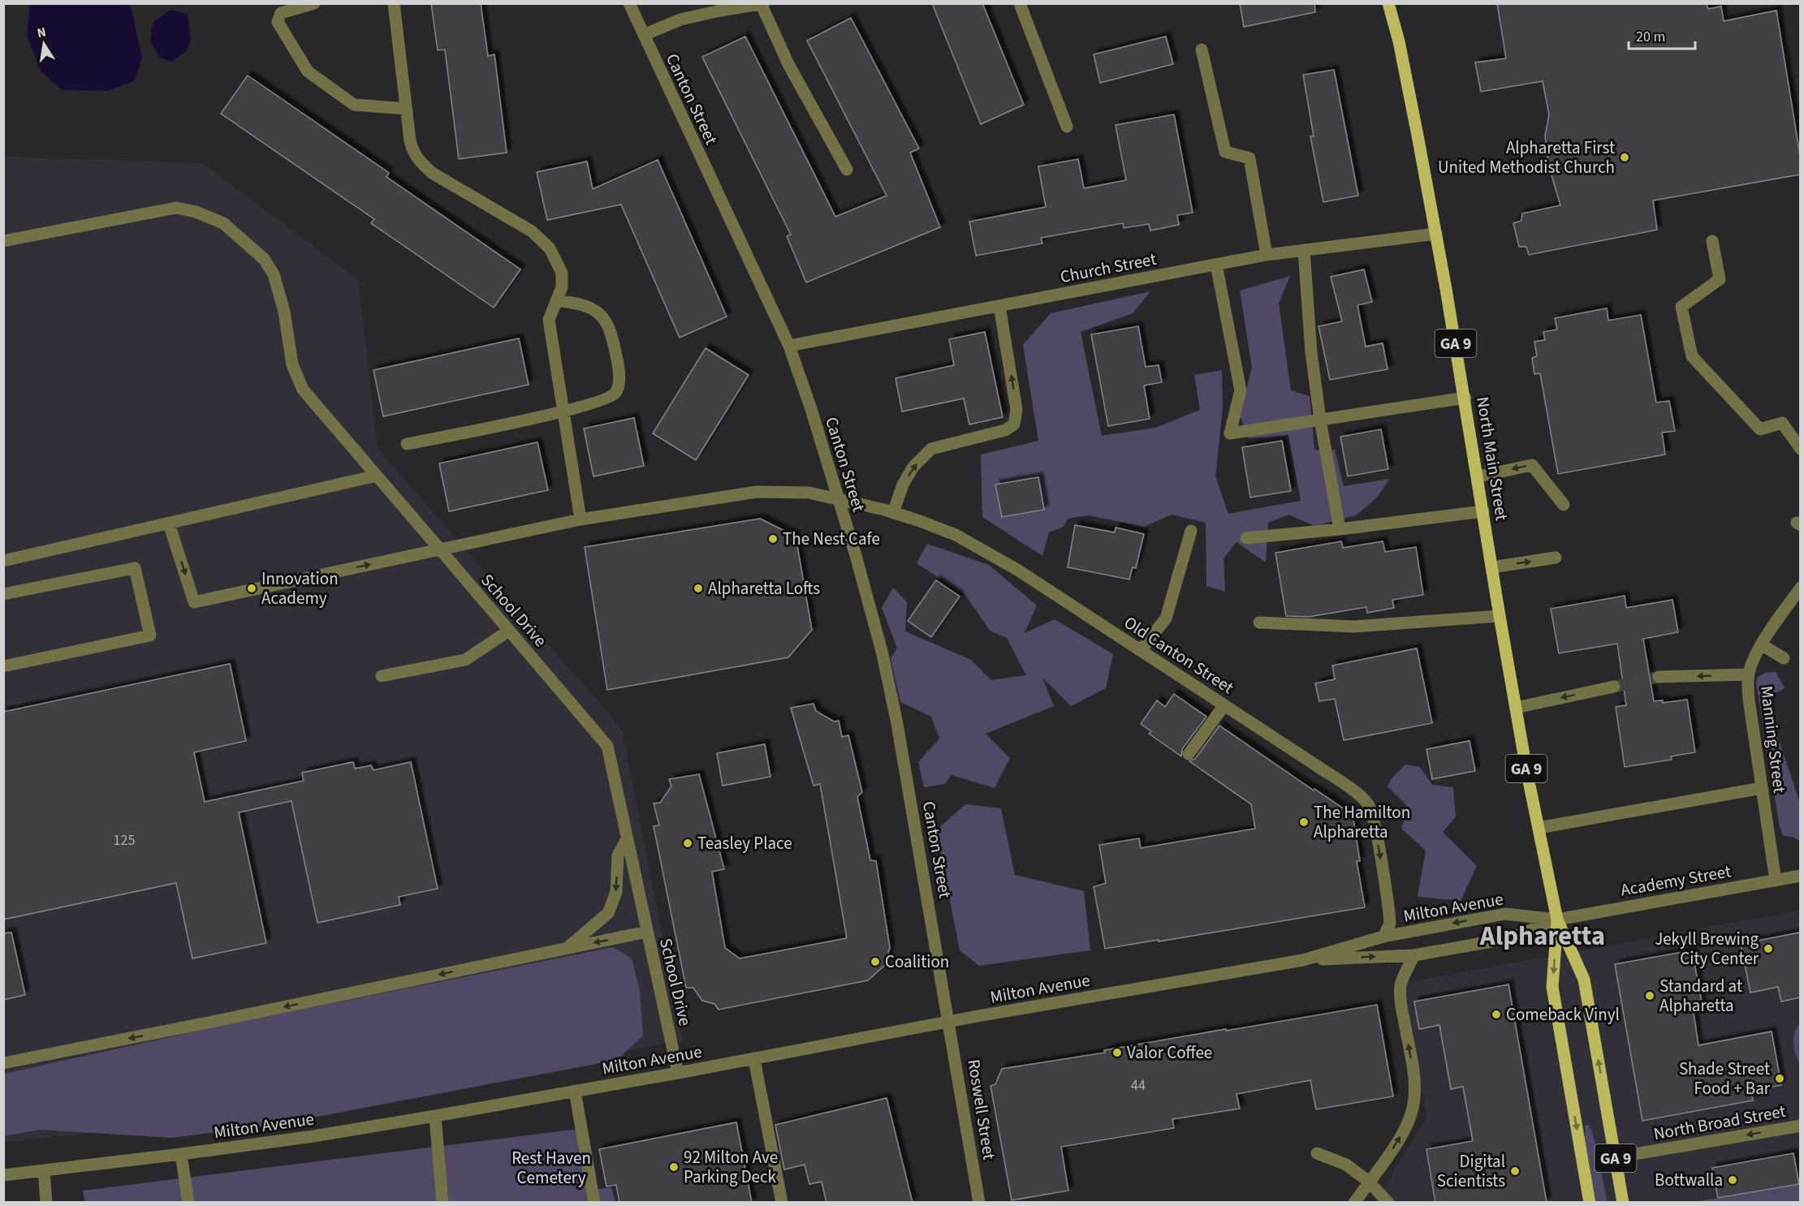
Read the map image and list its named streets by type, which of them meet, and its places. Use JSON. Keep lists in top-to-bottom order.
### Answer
{
  "streets": {
    "main road": ["GA 9", "North Main Street"],
    "street": [
      "Canton Street",
      "Church Street",
      "School Drive",
      "Old Canton Street",
      "Manning Street",
      "Academy Street",
      "Milton Avenue",
      "Roswell Street",
      "North Broad Street"
    ]
  },
  "crossings": [
    ["Canton Street", "Church Street"],
    ["Canton Street", "Old Canton Street"],
    ["Canton Street", "Milton Avenue"],
    ["Canton Street", "Roswell Street"],
    ["Church Street", "North Main Street"],
    ["GA 9", "North Main Street"],
    ["GA 9", "Academy Street"],
    ["GA 9", "Milton Avenue"],
    ["GA 9", "North Broad Street"],
    ["North Main Street", "Academy Street"],
    ["North Main Street", "Milton Avenue"],
    ["School Drive", "Milton Avenue"],
    ["Old Canton Street", "Milton Avenue"],
    ["Manning Street", "Academy Street"],
    ["Academy Street", "Milton Avenue"],
    ["Milton Avenue", "Roswell Street"]
  ],
  "one_way": ["Old Canton Street", "North Broad Street"],
  "districts": ["Alpharetta"],
  "parks": ["Rest Haven Cemetery"],
  "places": [
    "Alpharetta First United Methodist Church",
    "The Nest Cafe",
    "Innovation Academy",
    "Alpharetta Lofts",
    "The Hamilton Alpharetta",
    "Teasley Place",
    "Jekyll Brewing City Center",
    "Coalition",
    "Standard at Alpharetta",
    "Comeback Vinyl",
    "Valor Coffee",
    "Shade Street Food + Bar",
    "92 Milton Ave Parking Deck",
    "Digital Scientists",
    "Bottwalla"
  ],
  "house_numbers": ["125", "44"],
  "scale_bar": "20 m",
  "north": "top"
}
